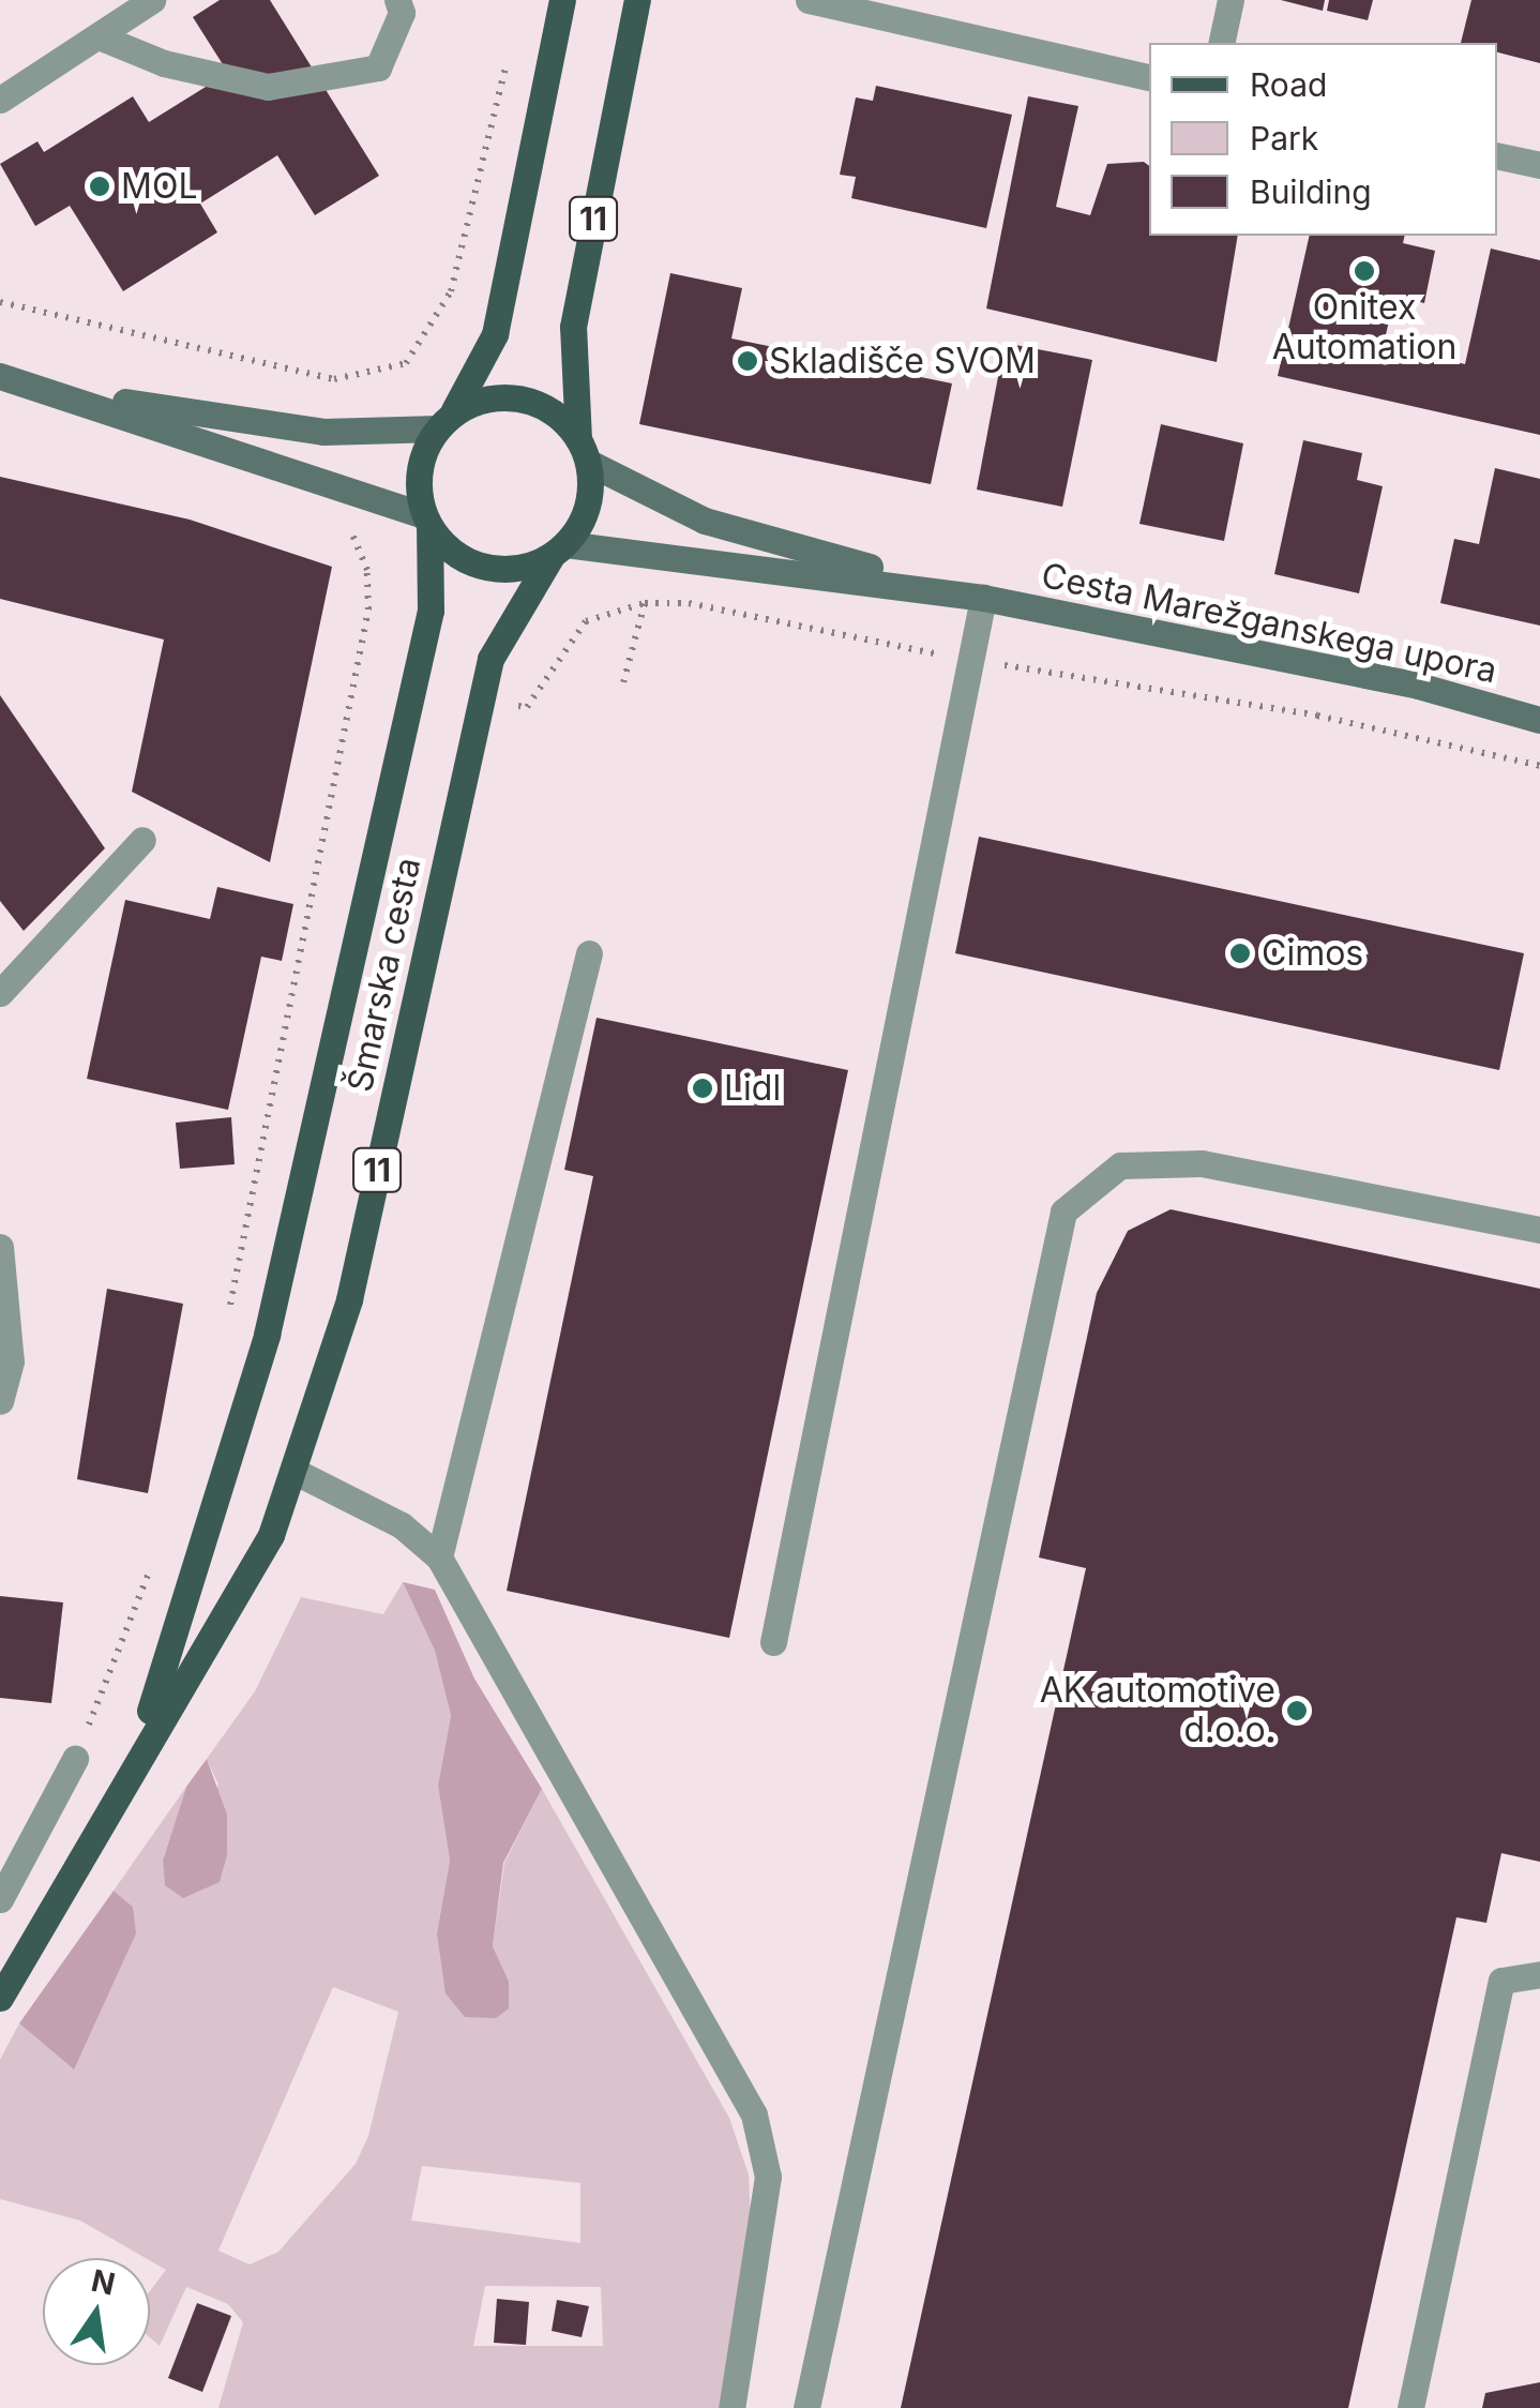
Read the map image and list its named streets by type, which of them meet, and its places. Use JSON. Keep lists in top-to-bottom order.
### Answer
{
  "streets": {
    "main road": ["11", "Šmarska cesta"],
    "street": ["Cesta Marežganskega upora"]
  },
  "crossings": [
    ["11", "Cesta Marežganskega upora"],
    ["11", "Šmarska cesta"],
    ["Cesta Marežganskega upora", "Šmarska cesta"]
  ],
  "places": [
    "MOL",
    "Onitex Automation",
    "Skladišče SVOM",
    "Cimos",
    "Lidl",
    "AK automotive d.o.o."
  ],
  "legend": ["Road", "Park", "Building"],
  "north": "top"
}
